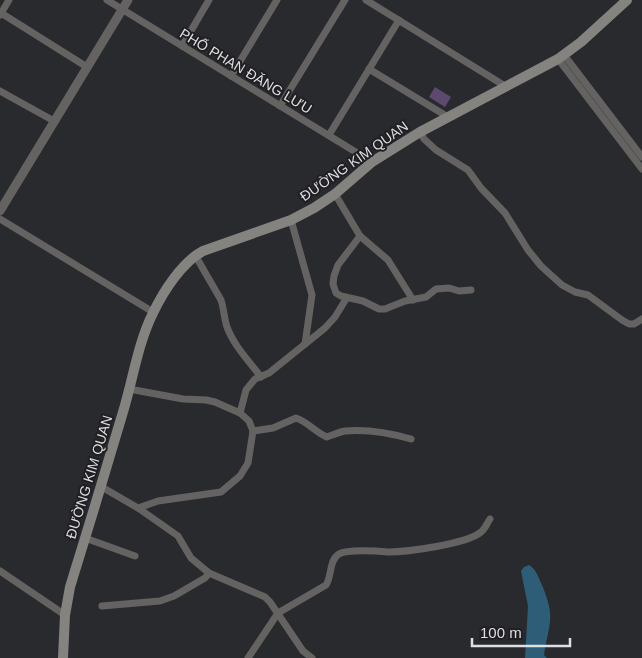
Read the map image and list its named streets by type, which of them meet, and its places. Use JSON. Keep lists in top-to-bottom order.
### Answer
{
  "streets": {
    "main road": ["ĐƯỜNG KIM QUAN"],
    "street": ["PHỐ PHAN ĐĂNG LƯU"]
  },
  "crossings": [
    ["PHỐ PHAN ĐĂNG LƯU", "ĐƯỜNG KIM QUAN"]
  ],
  "scale_bar": "100 m"
}
